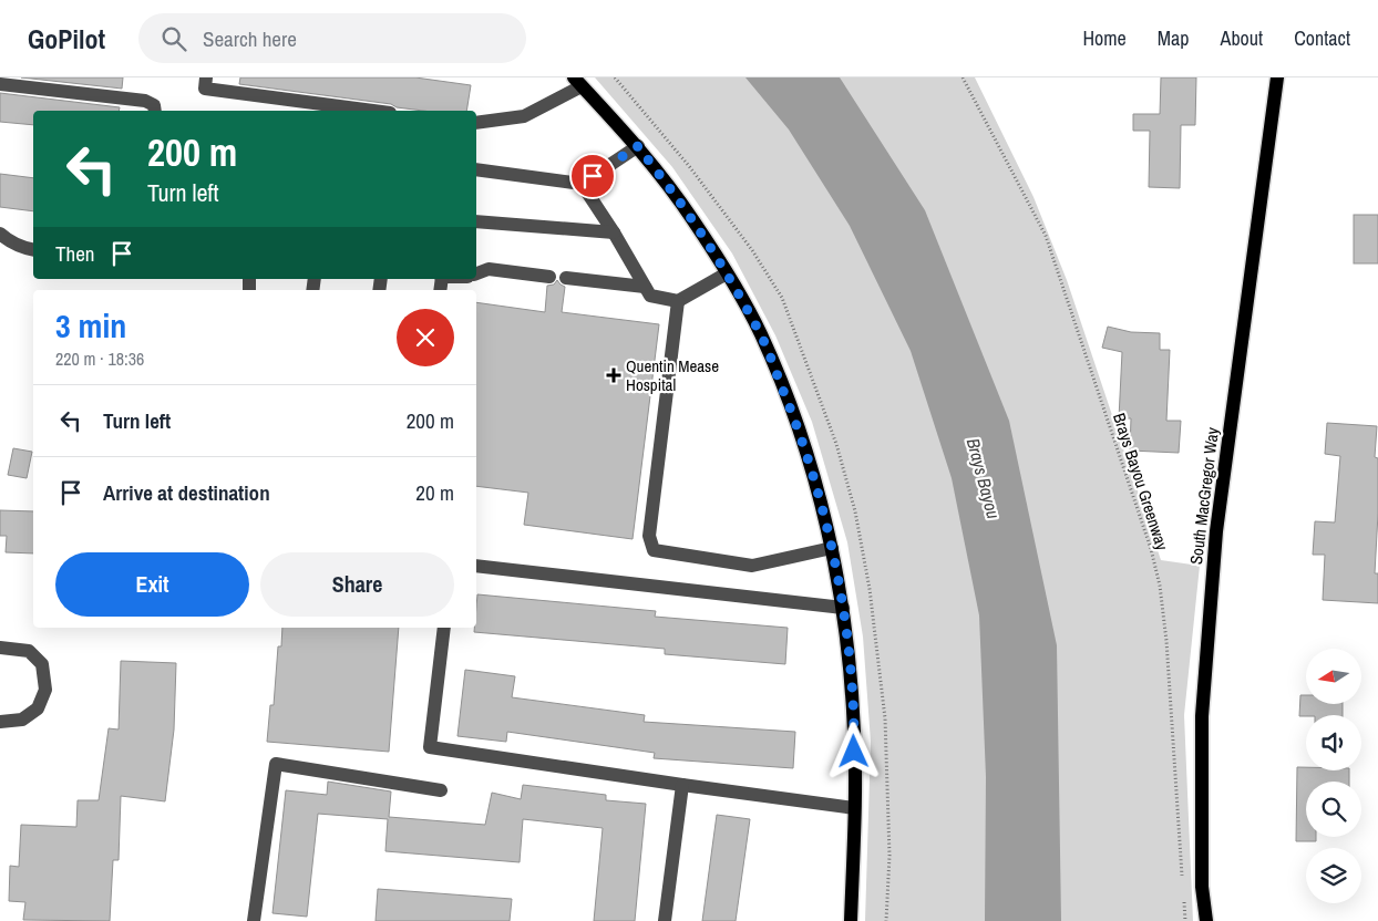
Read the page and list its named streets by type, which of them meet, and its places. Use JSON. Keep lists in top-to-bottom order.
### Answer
{
  "streets": {
    "main road": ["South MacGregor Way"],
    "path": ["Brays Bayou Greenway"]
  },
  "water": ["Brays Bayou"],
  "places": {
    "health": ["Quentin Mease Hospital"]
  },
  "north": "left",
  "page": {
    "header": "GoPilot",
    "search": "Search here",
    "nav": [
      "Home",
      "Map",
      "About",
      "Contact"
    ],
    "turn": ["200 m", "Turn left"],
    "then": "Then",
    "heading": ["3 min", "220 m · 18:36"],
    "list": [
      {
        "name": "Turn left",
        "value": "200 m"
      },
      {
        "name": "Arrive at destination",
        "value": "20 m"
      }
    ],
    "buttons": ["Exit", "Share"]
  }
}
